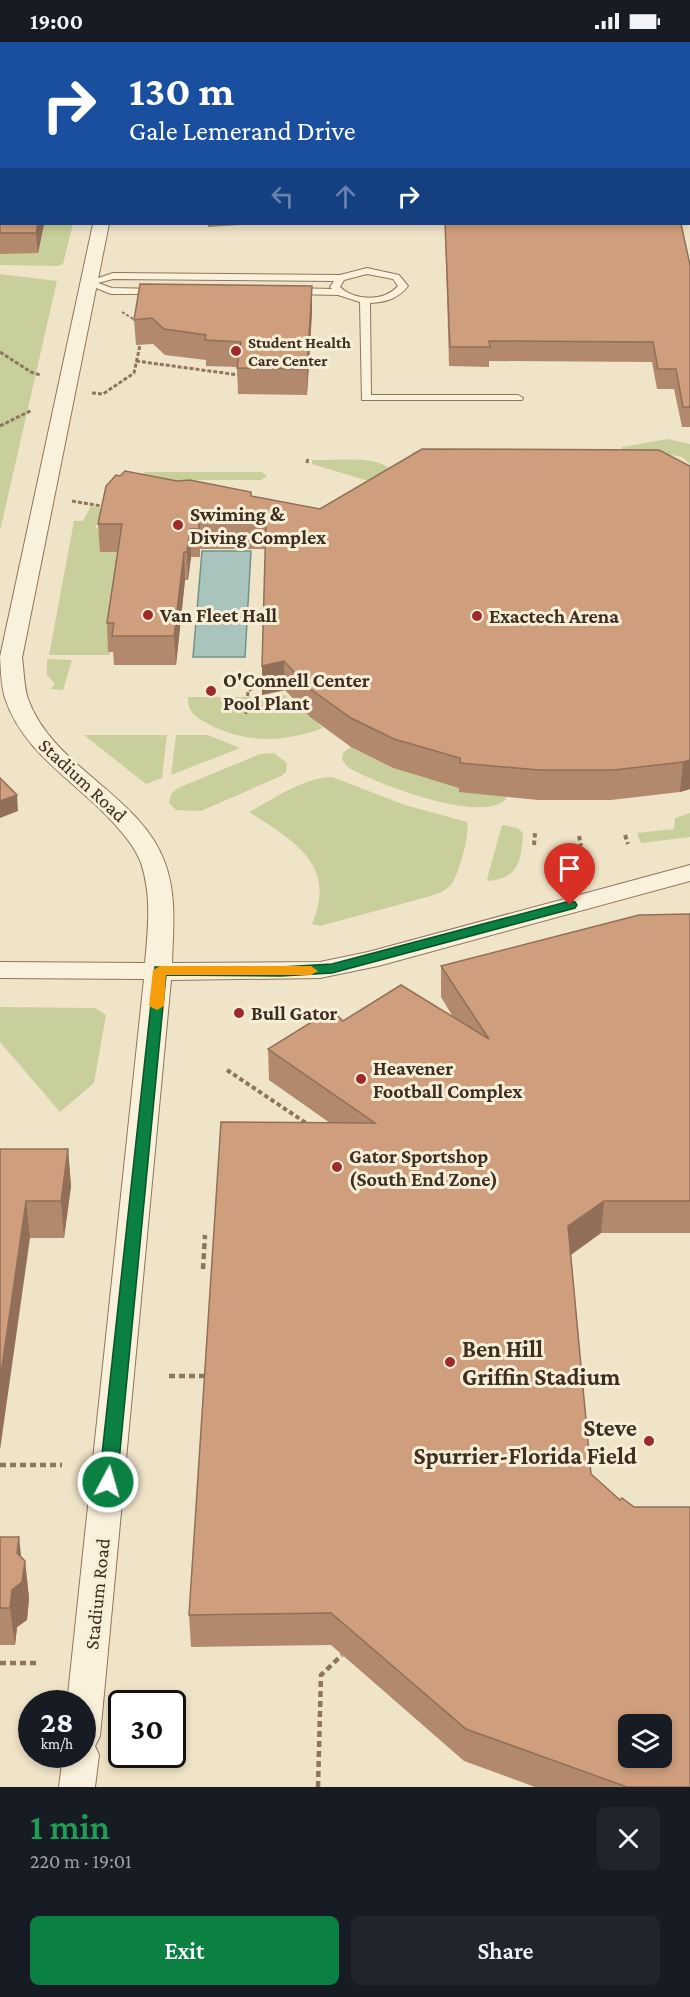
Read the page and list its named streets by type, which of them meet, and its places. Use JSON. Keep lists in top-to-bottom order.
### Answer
{
  "streets": {
    "street": ["Stadium Road"]
  },
  "places": [
    "Student Health Care Center",
    "Swiming & Diving Complex",
    "Van Fleet Hall",
    "Exactech Arena",
    "O'Connell Center Pool Plant",
    "Bull Gator",
    "Heavener Football Complex",
    "Gator Sportshop (South End Zone)",
    "Ben Hill Griffin Stadium",
    "Steve Spurrier-Florida Field"
  ],
  "page": {
    "status": "19:00",
    "turn": ["130 m", "Gale Lemerand Drive"],
    "speed": "28 km/h",
    "limit": "30",
    "heading": ["1 min", "220 m · 19:01"],
    "buttons": ["Exit", "Share"]
  }
}
